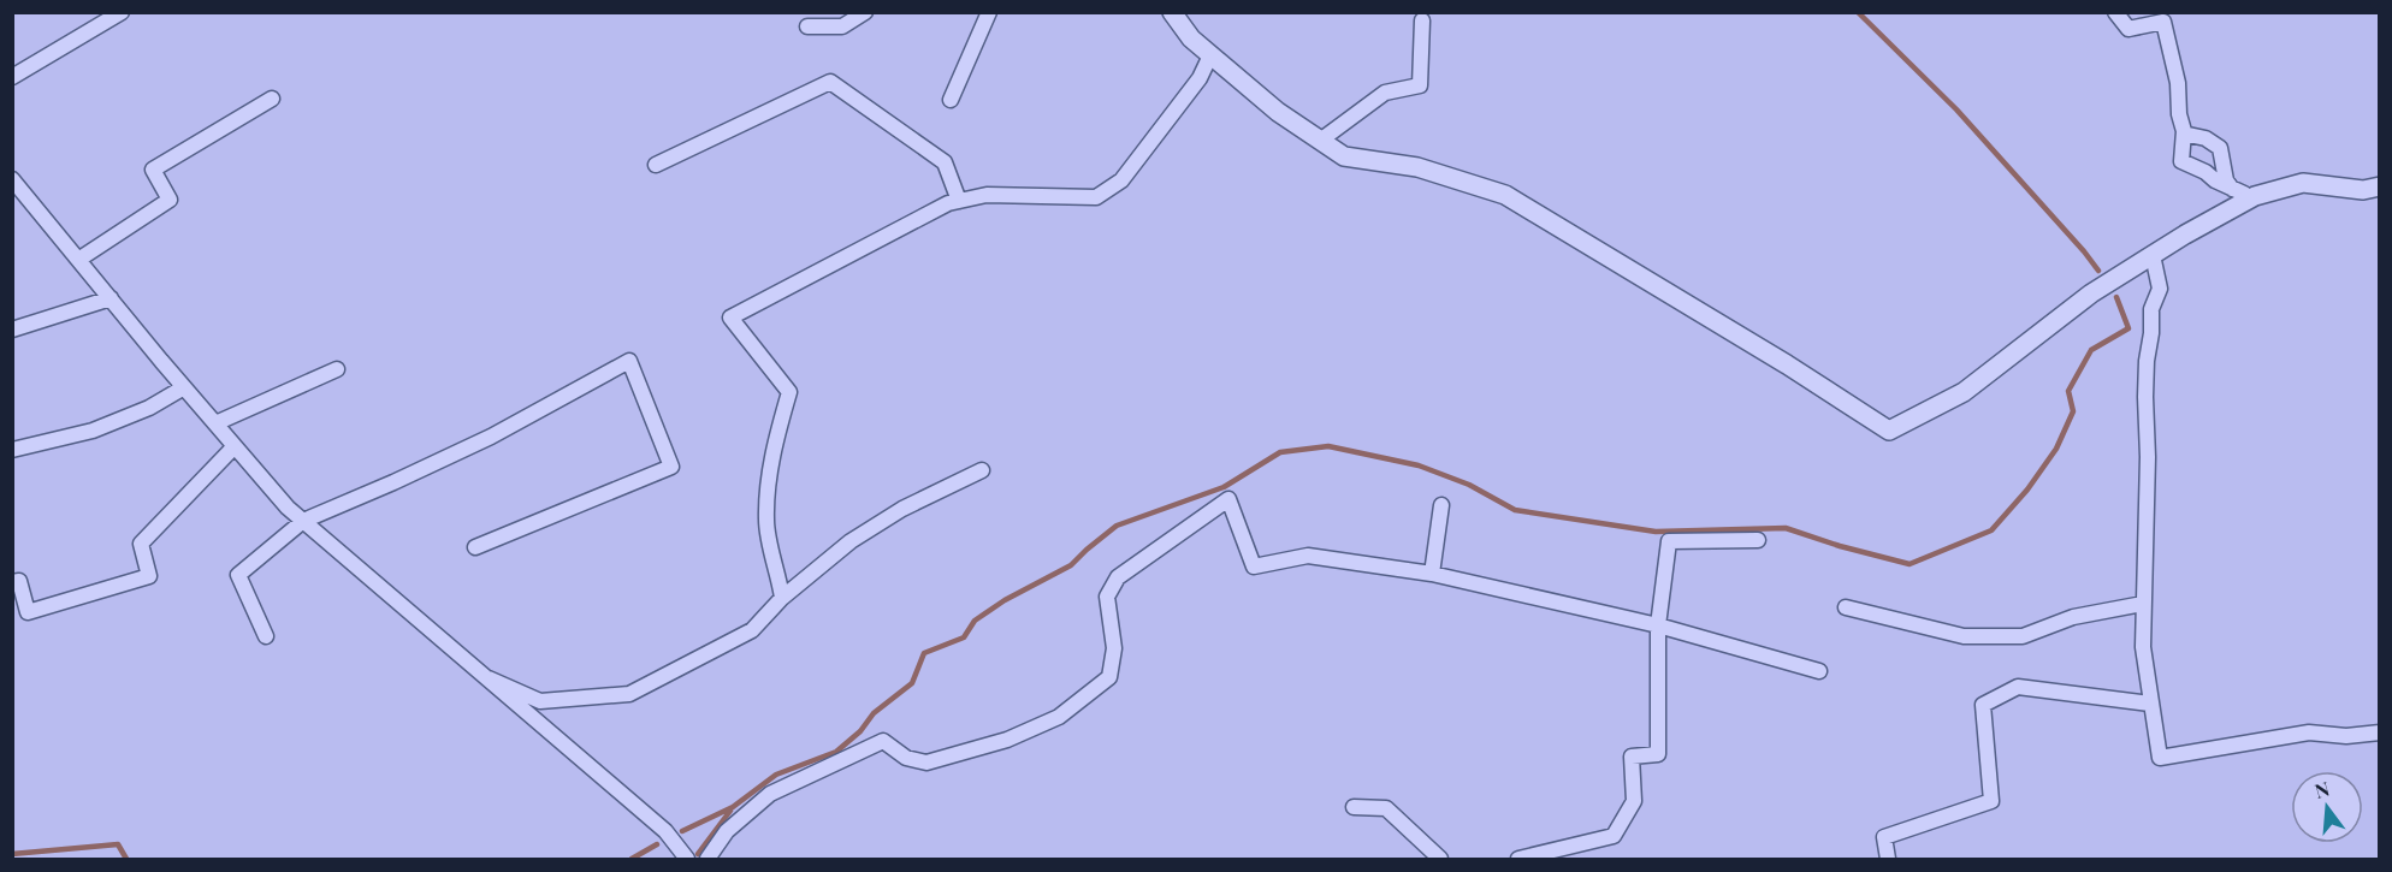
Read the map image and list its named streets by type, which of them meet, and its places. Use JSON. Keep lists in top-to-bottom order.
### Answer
{
  "north": "top"
}
